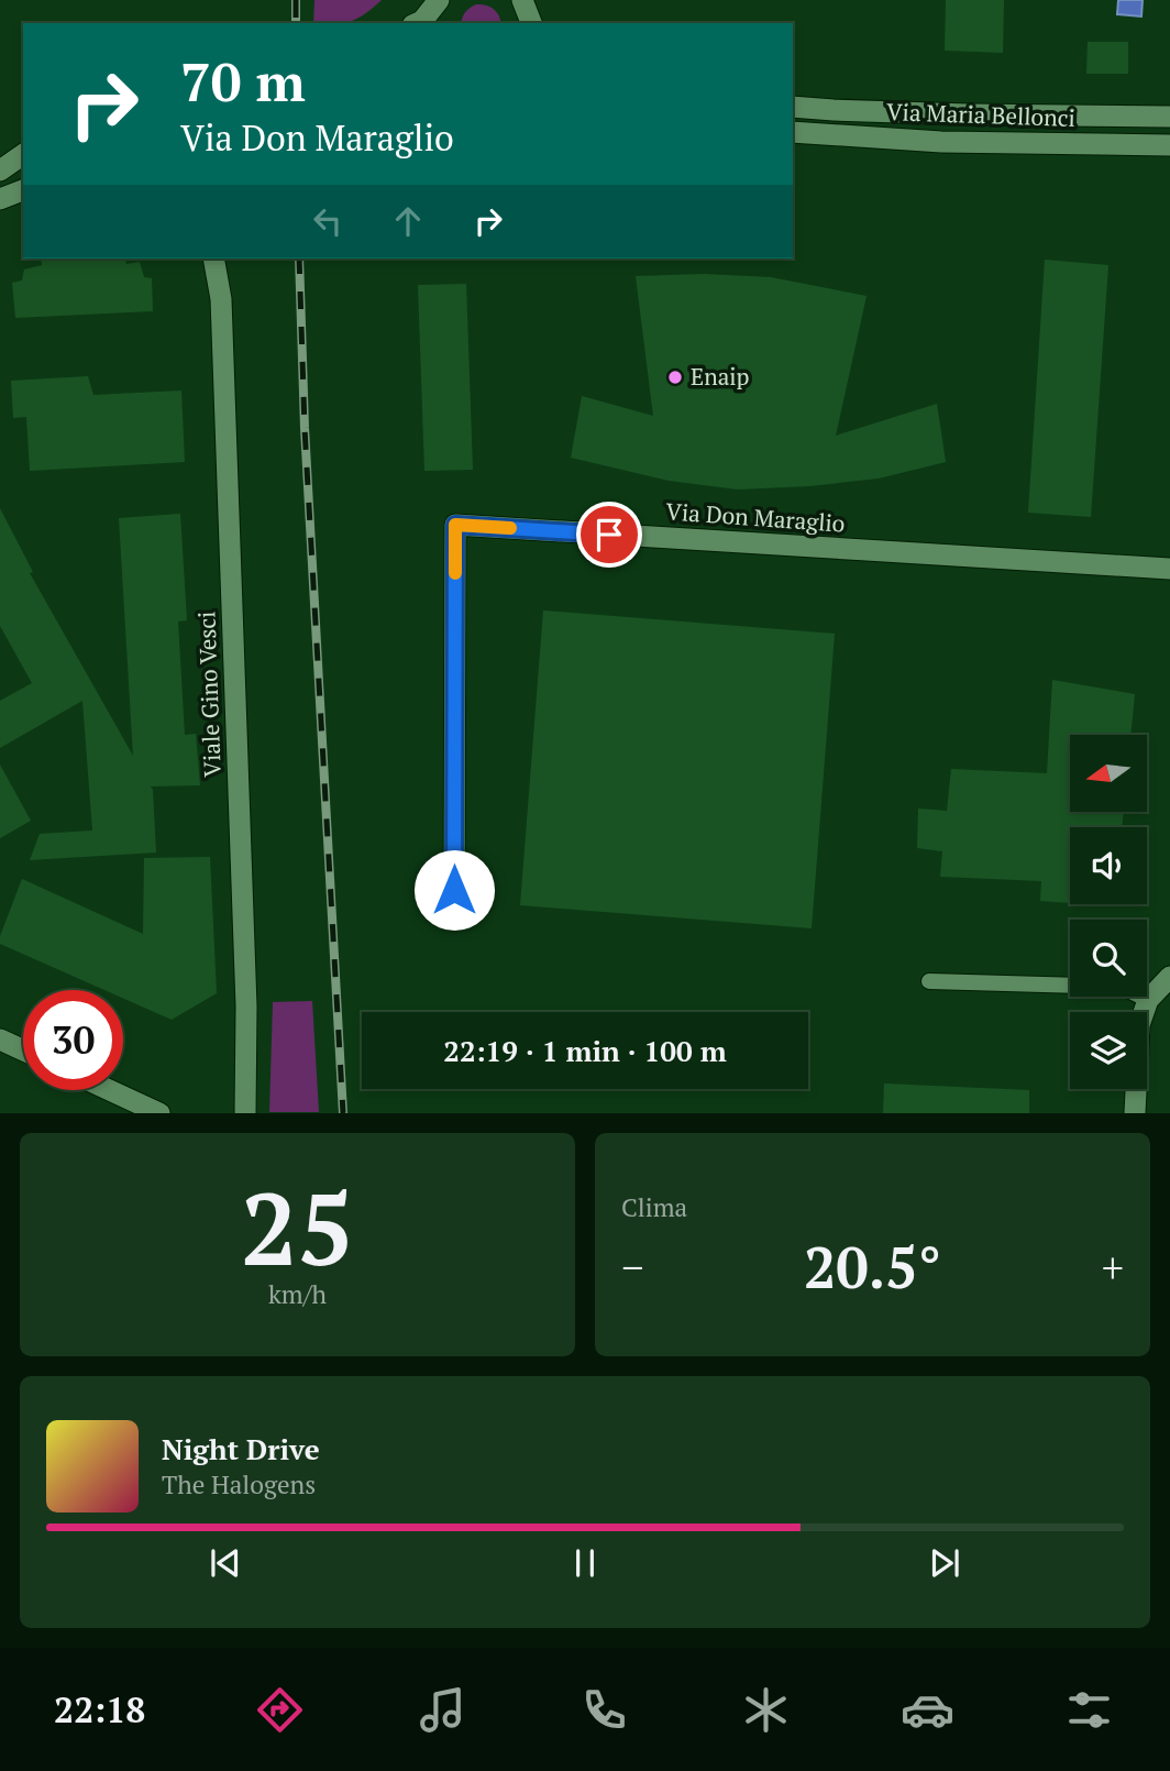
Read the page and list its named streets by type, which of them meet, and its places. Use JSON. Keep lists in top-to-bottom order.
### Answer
{
  "streets": {
    "street": ["Via Maria Bellonci", "Via Don Maraglio", "Viale Gino Vesci"]
  },
  "places": ["Enaip"],
  "north": "left",
  "page": {
    "turn": ["70 m", "Via Don Maraglio"],
    "limit": "30",
    "trip": "22:19 · 1 min · 100 m",
    "tile": [
      ["25", "km/h"],
      "Clima"
    ],
    "heat": ["−", "20.5°", "+"],
    "song": ["Night Drive", "The Halogens"],
    "tabs": "22:18"
  }
}
